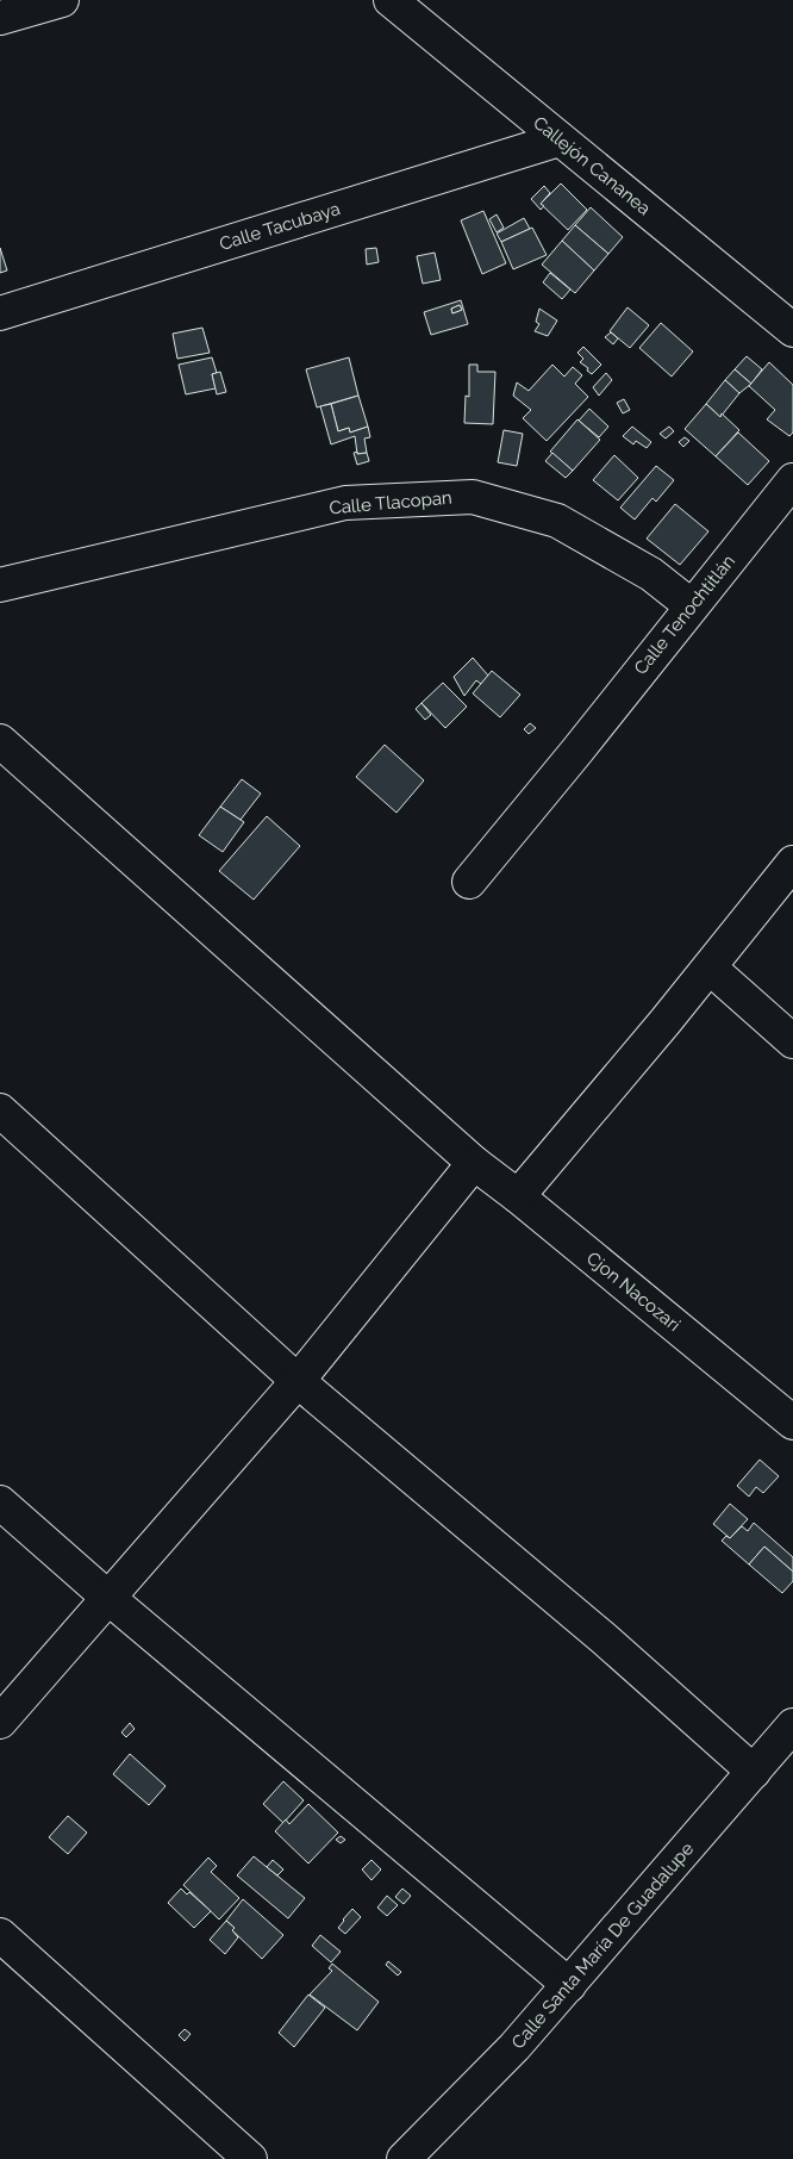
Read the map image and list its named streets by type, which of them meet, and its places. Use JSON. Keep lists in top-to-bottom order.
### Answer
{
  "streets": {
    "street": [
      "Callejón Cananea",
      "Calle Tacubaya",
      "Calle Tlacopan",
      "Calle Tenochtitlán",
      "Cjon Nacozari",
      "Calle Santa María De Guadalupe"
    ]
  },
  "crossings": [
    ["Callejón Cananea", "Calle Tacubaya"],
    ["Calle Tlacopan", "Calle Tenochtitlán"]
  ]
}
